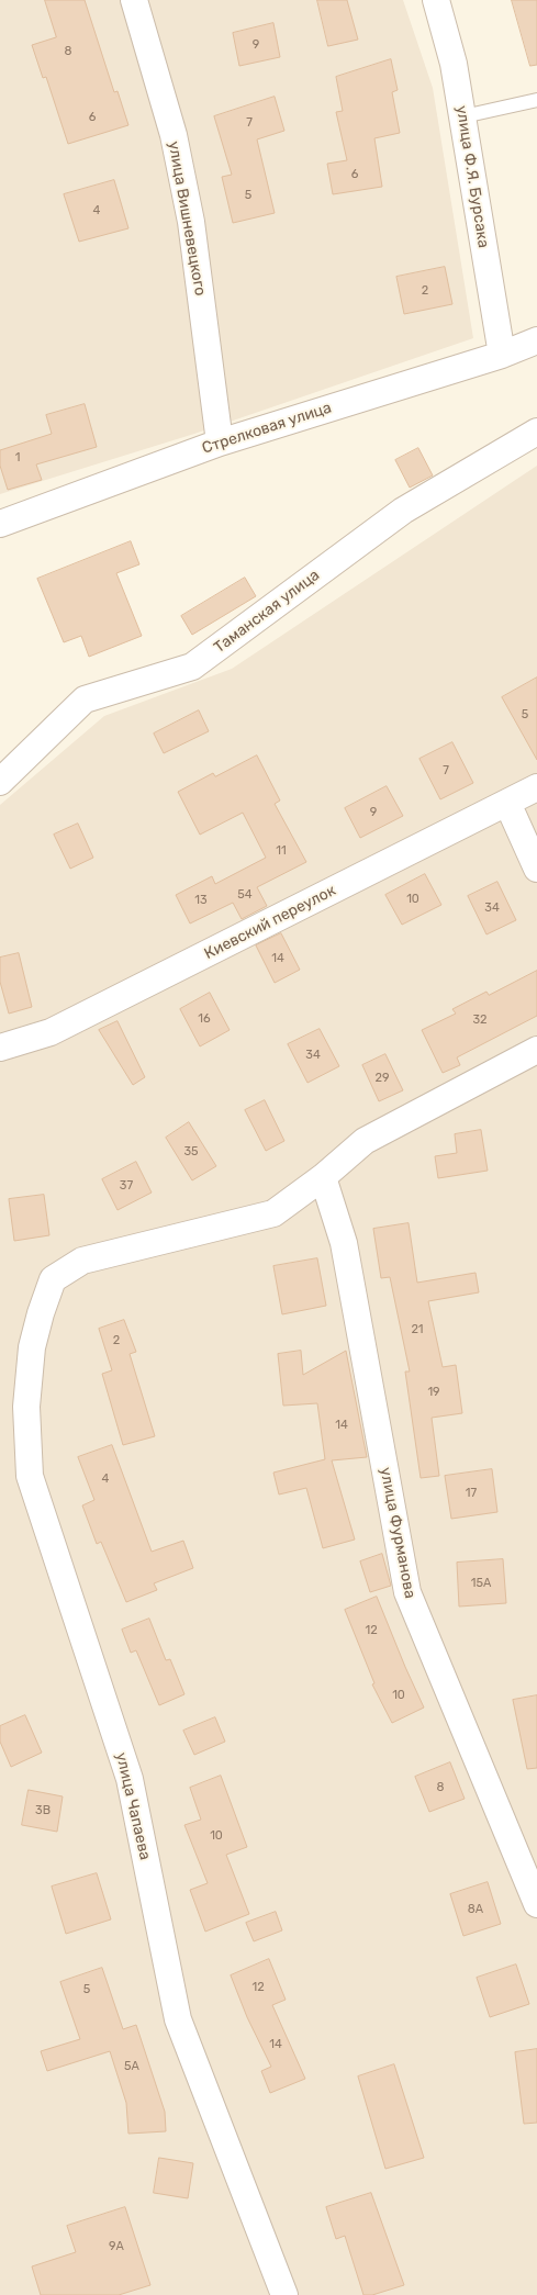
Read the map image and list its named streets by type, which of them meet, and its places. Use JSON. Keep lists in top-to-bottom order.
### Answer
{
  "streets": {
    "street": [
      "улица Ф.Я. Бурсака",
      "улица Вишневецкого",
      "Стрелковая улица",
      "Таманская улица",
      "Киевский переулок",
      "улица Фурманова",
      "улица Чапаева"
    ]
  },
  "crossings": [
    ["улица Ф.Я. Бурсака", "Стрелковая улица"],
    ["улица Вишневецкого", "Стрелковая улица"],
    ["улица Фурманова", "улица Чапаева"]
  ],
  "house_numbers": [
    "9",
    "8",
    "6",
    "7",
    "6",
    "5",
    "4",
    "2",
    "1",
    "5",
    "7",
    "9",
    "11",
    "54",
    "10",
    "13",
    "34",
    "14",
    "16",
    "32",
    "34",
    "29",
    "35",
    "37",
    "21",
    "2",
    "19",
    "14",
    "4",
    "17",
    "15А",
    "12",
    "10",
    "8",
    "3В",
    "10",
    "8А",
    "12",
    "5",
    "14",
    "5А",
    "9А"
  ]
}
